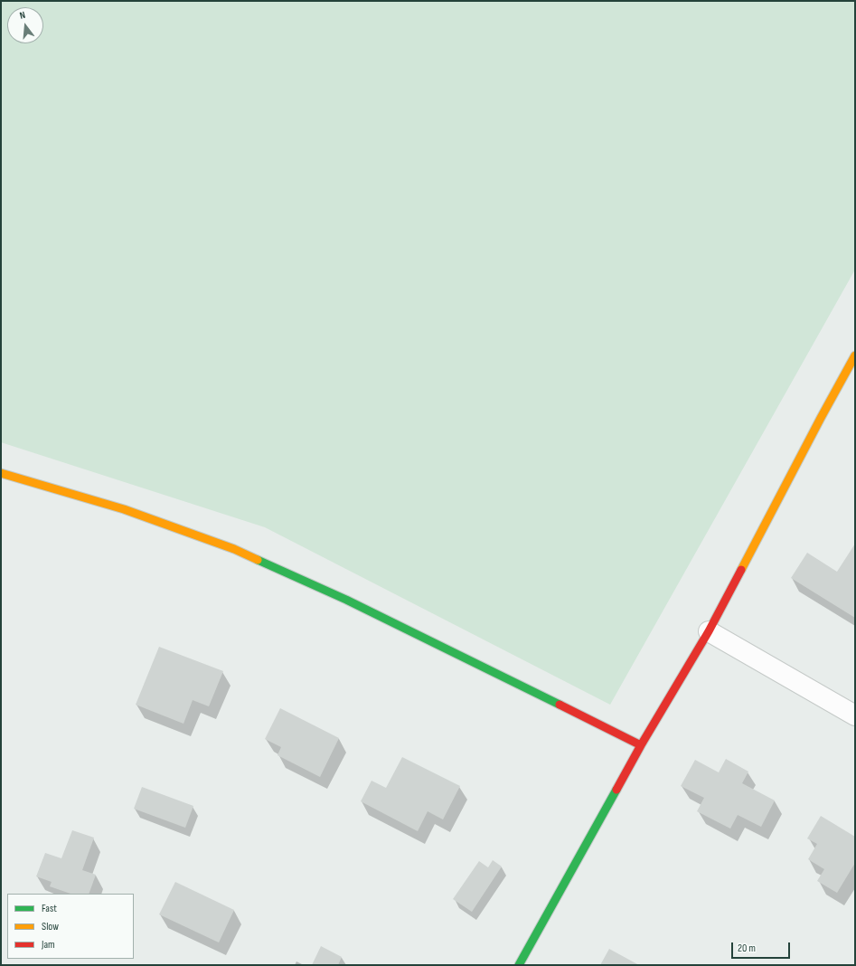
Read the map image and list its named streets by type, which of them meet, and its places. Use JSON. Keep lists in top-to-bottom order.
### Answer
{
  "legend": ["Fast", "Slow", "Jam"],
  "scale_bar": "20 m",
  "north": "top"
}
